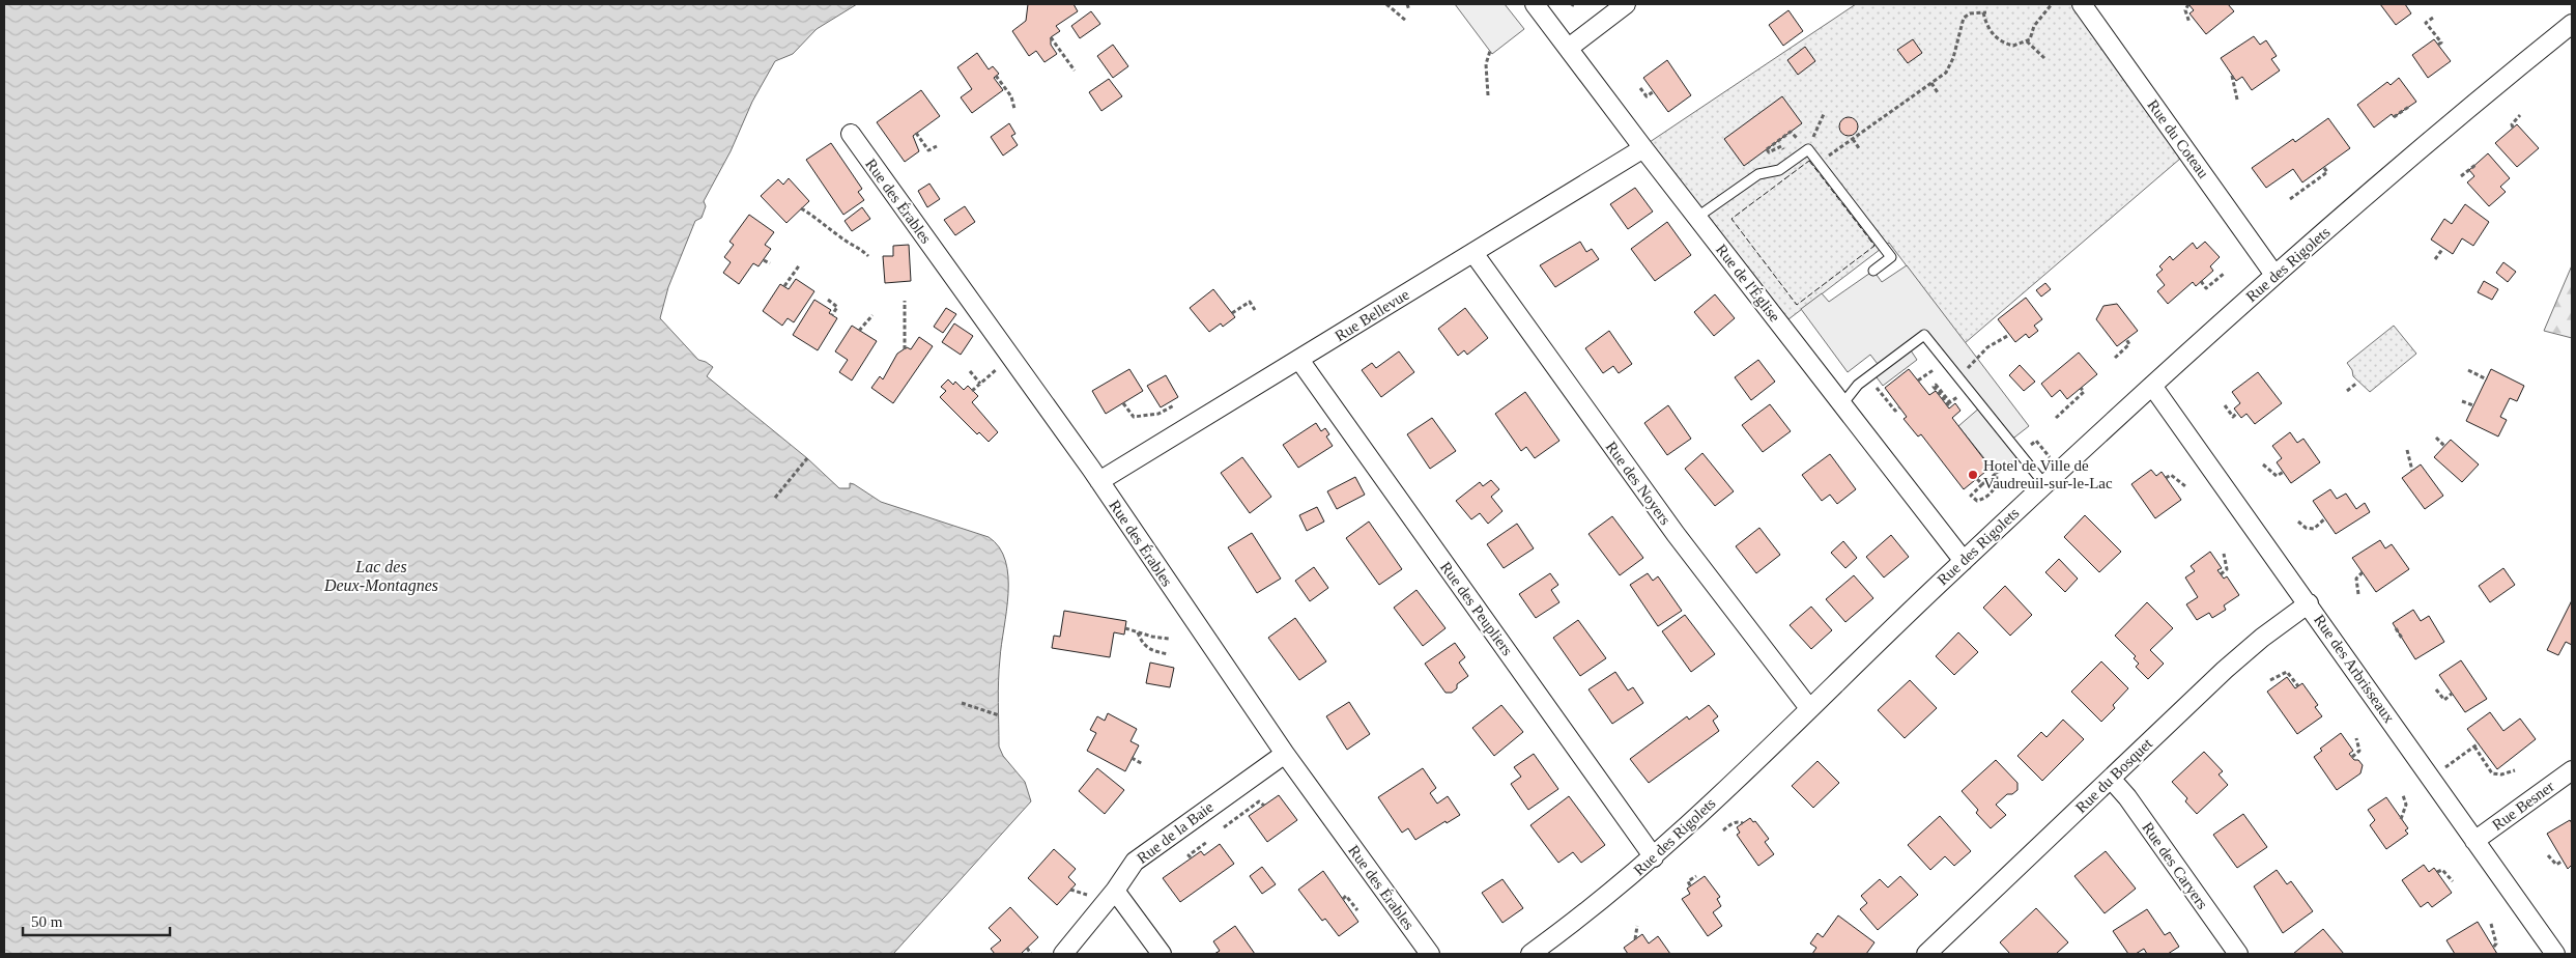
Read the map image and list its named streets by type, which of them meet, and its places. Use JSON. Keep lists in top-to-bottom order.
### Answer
{
  "streets": {
    "street": [
      "Rue du Coteau",
      "Rue des Érables",
      "Rue des Rigolets",
      "Rue de l'Église",
      "Rue Bellevue",
      "Rue des Noyers",
      "Rue des Peupliers",
      "Rue des Arbrisseaux",
      "Rue du Bosquet",
      "Rue Besner",
      "Rue de la Baie",
      "Rue des Caryers"
    ]
  },
  "crossings": [
    ["Rue du Coteau", "Rue des Rigolets"],
    ["Rue des Érables", "Rue Bellevue"],
    ["Rue des Érables", "Rue de la Baie"],
    ["Rue des Rigolets", "Rue de l'Église"],
    ["Rue des Rigolets", "Rue des Noyers"],
    ["Rue des Rigolets", "Rue des Peupliers"],
    ["Rue des Rigolets", "Rue des Arbrisseaux"],
    ["Rue de l'Église", "Rue Bellevue"],
    ["Rue Bellevue", "Rue des Noyers"],
    ["Rue Bellevue", "Rue des Peupliers"],
    ["Rue des Arbrisseaux", "Rue du Bosquet"],
    ["Rue des Arbrisseaux", "Rue Besner"],
    ["Rue du Bosquet", "Rue des Caryers"]
  ],
  "water": ["Lac des Deux-Montagnes"],
  "places": ["Hotel de Ville de Vaudreuil-sur-le-Lac"],
  "scale_bar": "50 m"
}
